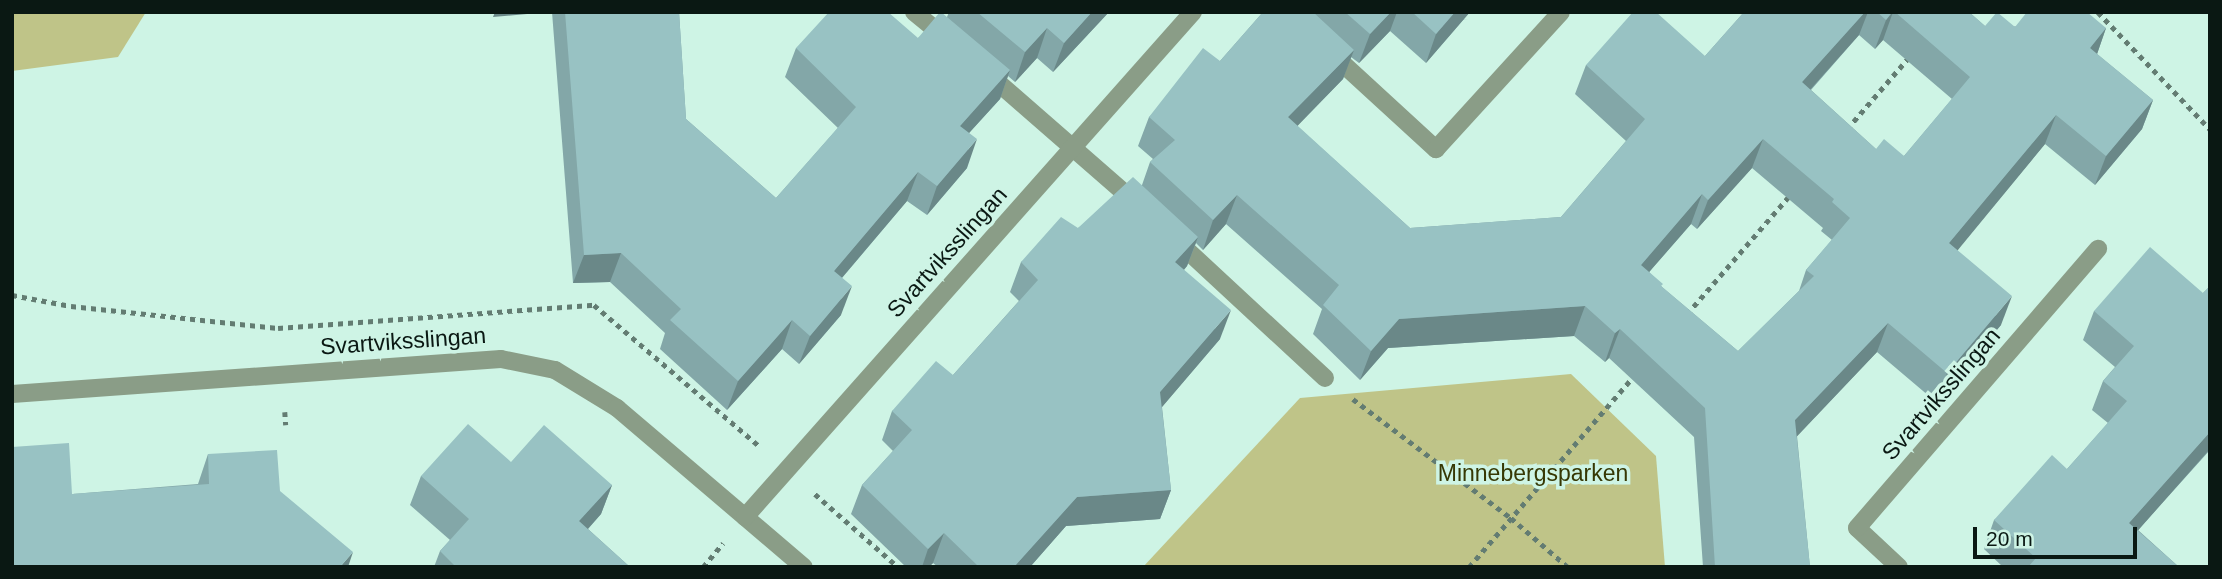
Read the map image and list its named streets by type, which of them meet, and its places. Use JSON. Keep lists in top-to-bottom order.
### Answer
{
  "streets": {
    "street": ["Svartviksslingan"]
  },
  "parks": ["Minnebergsparken"],
  "scale_bar": "20 m"
}
